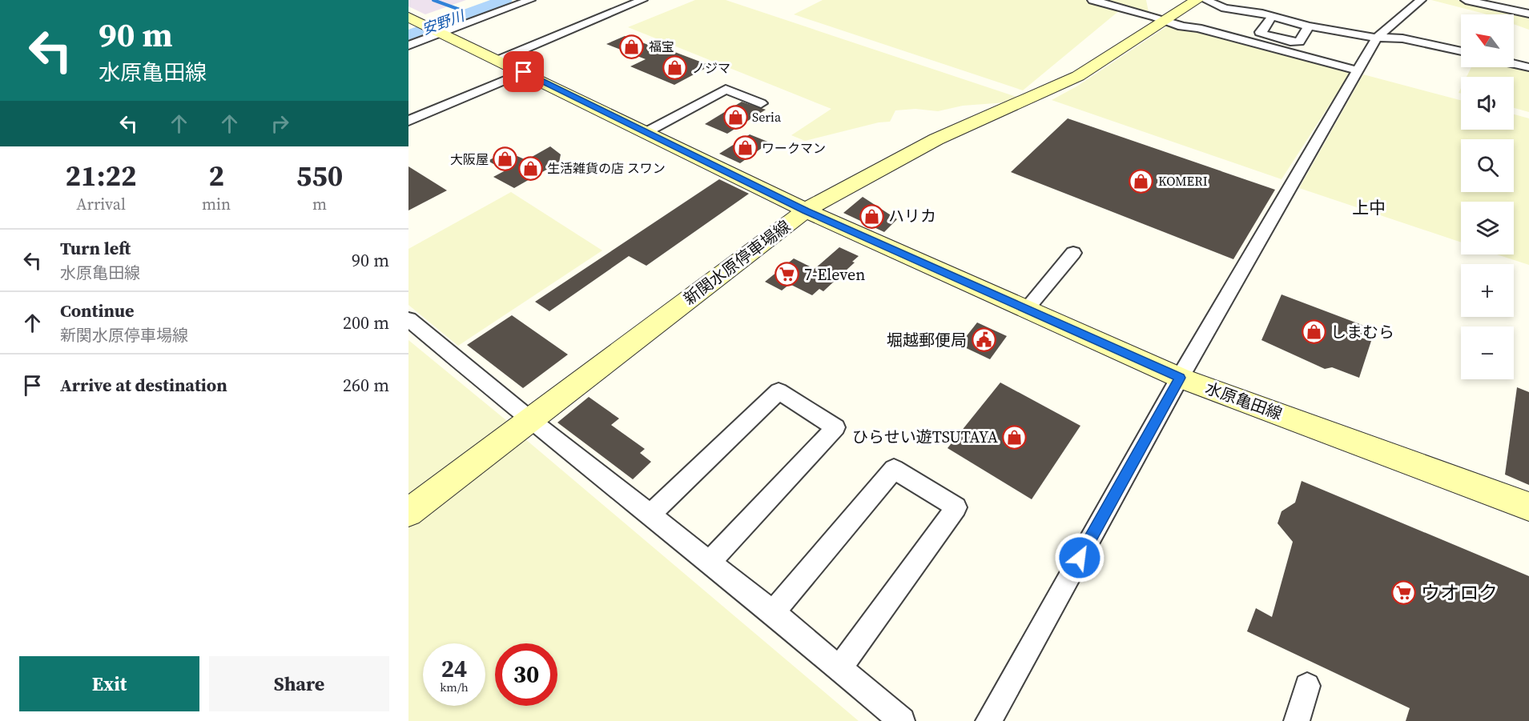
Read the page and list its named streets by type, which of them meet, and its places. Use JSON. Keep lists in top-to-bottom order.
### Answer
{
  "streets": {
    "main road": ["新関水原停車場線", "水原亀田線"]
  },
  "crossings": [
    ["新関水原停車場線", "水原亀田線"]
  ],
  "districts": ["上中"],
  "water": ["安野川"],
  "places": {
    "shop": [
      "福宝",
      "ノジマ",
      "Seria",
      "ワークマン",
      "大阪屋",
      "生活雑貨の店 スワン",
      "KOMERI",
      "ハリカ",
      "しまむら",
      "ひらせい遊TSUTAYA"
    ],
    "supermarket": ["7-Eleven", "ウオロク"],
    "public building": ["堀越郵便局"]
  },
  "north": "top left",
  "page": {
    "turn": ["90 m", "水原亀田線"],
    "map_buttons": ["+", "−"],
    "eta": [
      "21:22",
      "Arrival",
      "2",
      "min",
      "550",
      "m"
    ],
    "list": [
      {
        "name": "Turn left",
        "note": "水原亀田線",
        "value": "90 m"
      },
      {
        "name": "Continue",
        "note": "新関水原停車場線",
        "value": "200 m"
      },
      {
        "name": "Arrive at destination",
        "value": "260 m"
      }
    ],
    "speed": "24 km/h",
    "limit": "30",
    "buttons": ["Exit", "Share"]
  }
}
